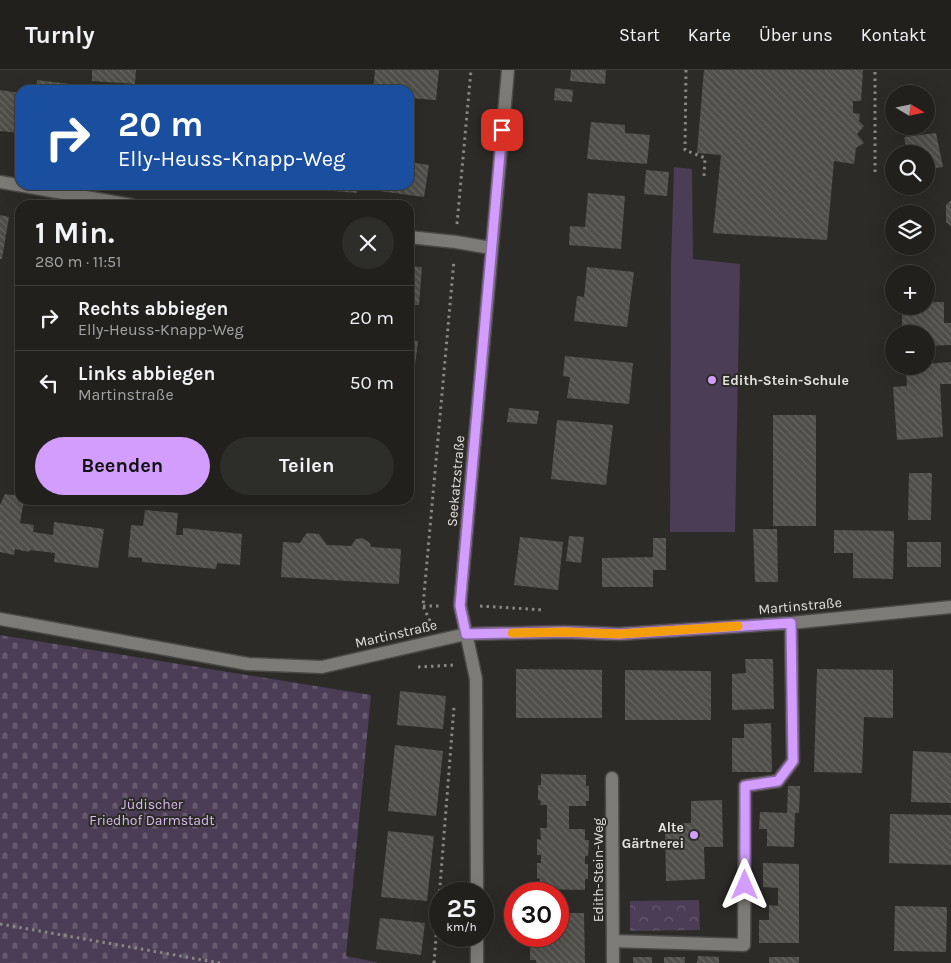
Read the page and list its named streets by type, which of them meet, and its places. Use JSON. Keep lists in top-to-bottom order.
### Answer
{
  "streets": {
    "street": ["Seekatzstraße", "Martinstraße", "Edith-Stein-Weg"]
  },
  "crossings": [
    ["Seekatzstraße", "Martinstraße"]
  ],
  "parks": ["Jüdischer Friedhof Darmstadt"],
  "places": ["Edith-Stein-Schule", "Alte Gärtnerei"],
  "north": "right",
  "page": {
    "header": "Turnly",
    "nav": [
      "Start",
      "Karte",
      "Über uns",
      "Kontakt"
    ],
    "map_buttons": ["+", "−"],
    "turn": ["20 m", "Elly-Heuss-Knapp-Weg"],
    "heading": ["1 Min.", "280 m · 11:51"],
    "list": [
      {
        "name": "Rechts abbiegen",
        "note": "Elly-Heuss-Knapp-Weg",
        "value": "20 m"
      },
      {
        "name": "Links abbiegen",
        "note": "Martinstraße",
        "value": "50 m"
      }
    ],
    "buttons": ["Beenden", "Teilen"],
    "speed": "25 km/h",
    "limit": "30"
  }
}
